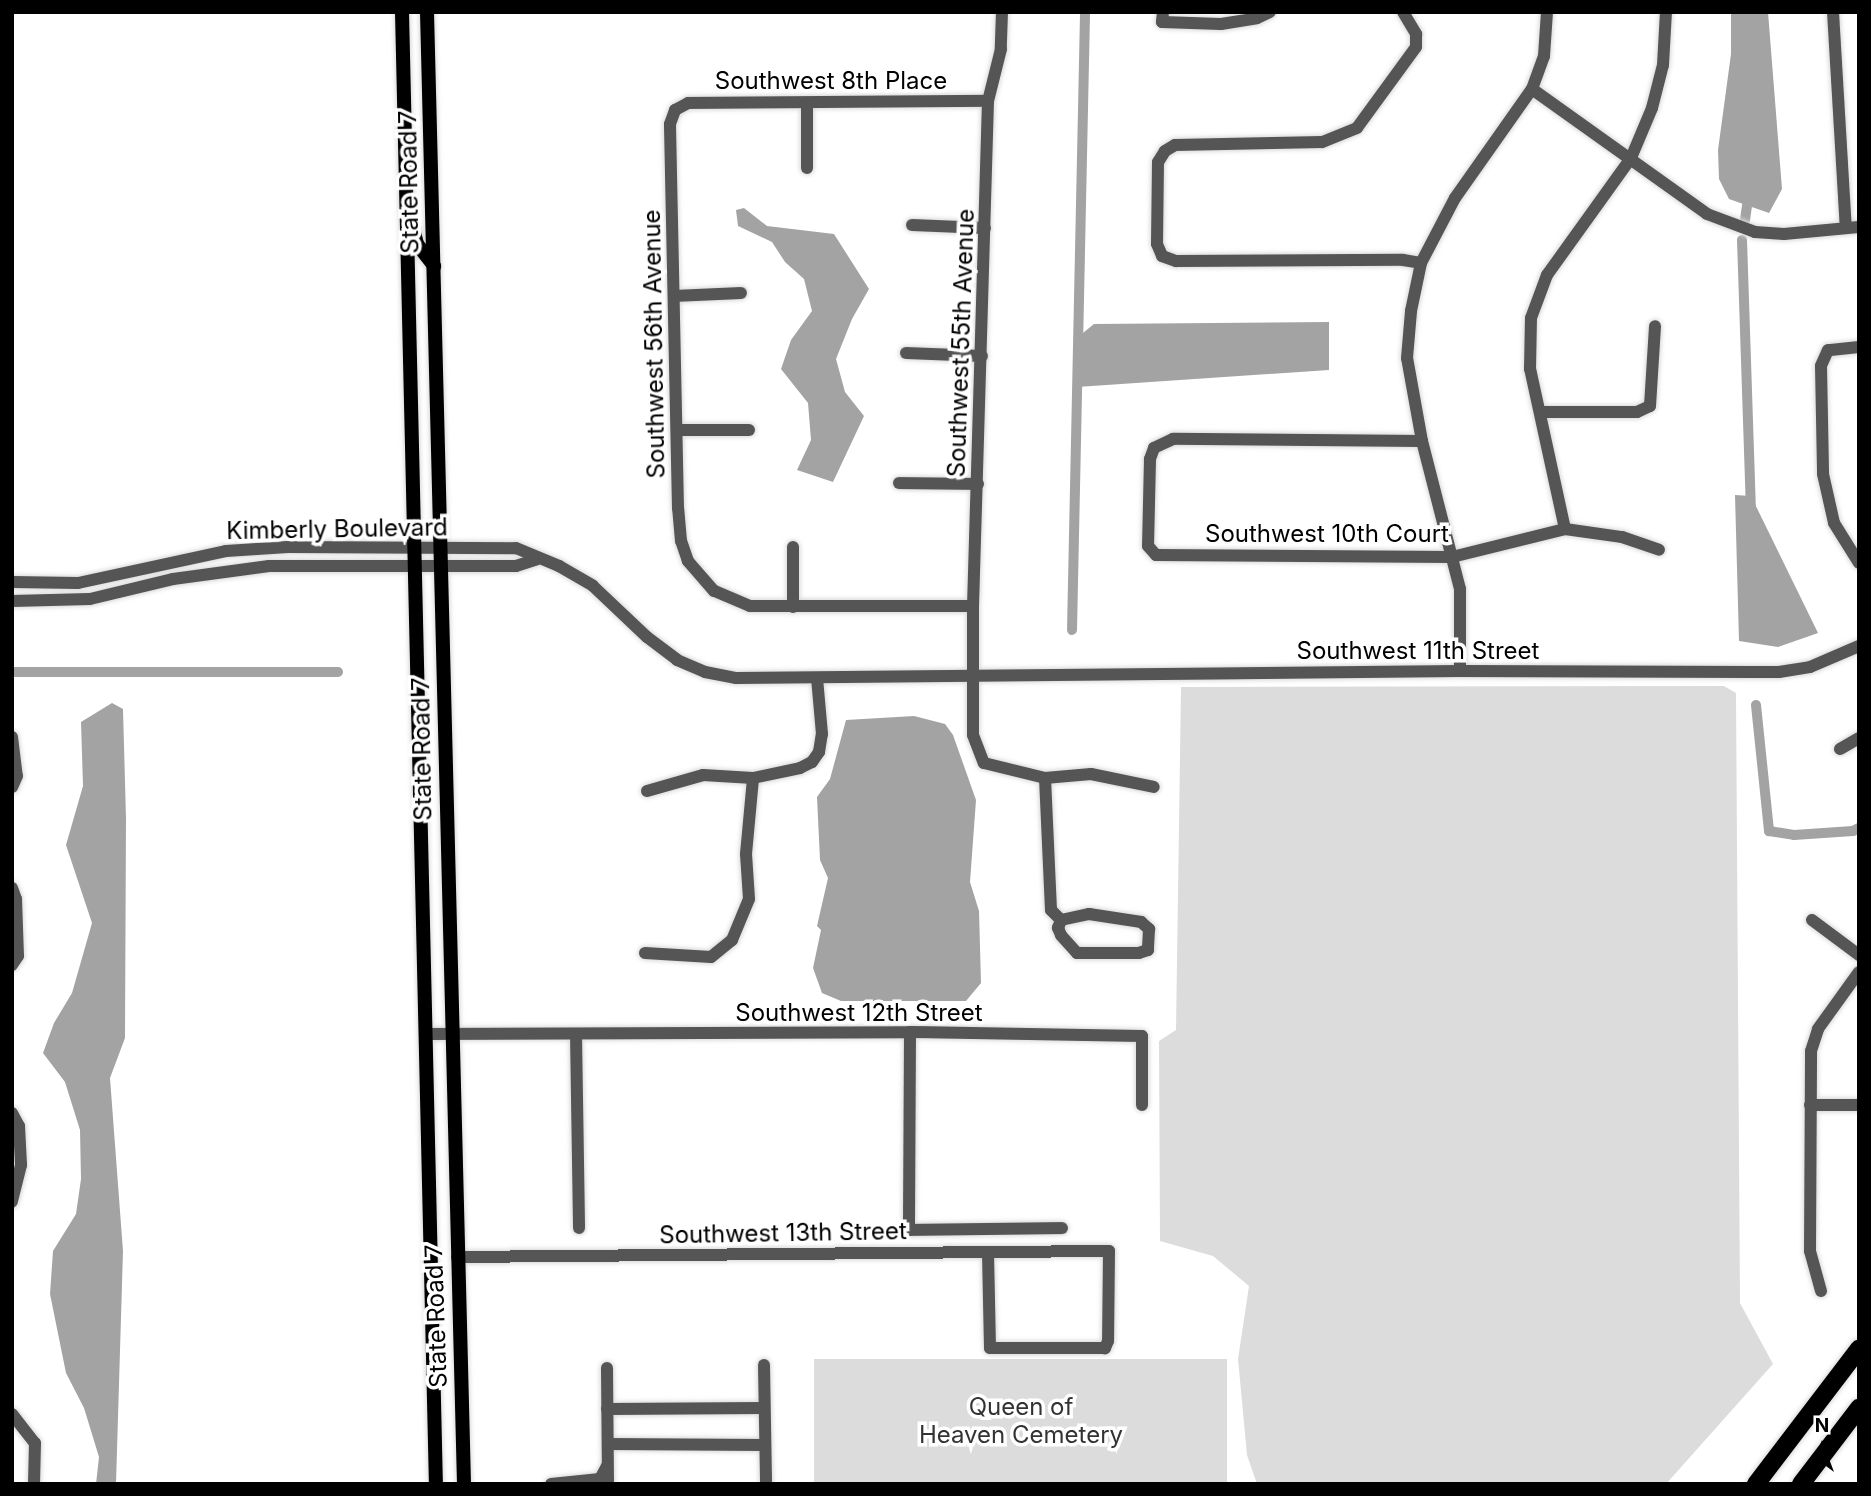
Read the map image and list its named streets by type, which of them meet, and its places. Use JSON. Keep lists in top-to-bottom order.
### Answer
{
  "streets": {
    "main road": ["State Road 7"],
    "street": [
      "Southwest 8th Place",
      "Southwest 55th Avenue",
      "Southwest 56th Avenue",
      "Kimberly Boulevard",
      "Southwest 10th Court",
      "Southwest 11th Street",
      "Southwest 12th Street",
      "Southwest 13th Street"
    ]
  },
  "crossings": [
    ["Southwest 8th Place", "Southwest 55th Avenue"],
    ["Southwest 8th Place", "Southwest 56th Avenue"],
    ["State Road 7", "Kimberly Boulevard"],
    ["State Road 7", "Southwest 12th Street"],
    ["State Road 7", "Southwest 13th Street"],
    ["Southwest 55th Avenue", "Southwest 11th Street"],
    ["Kimberly Boulevard", "Southwest 11th Street"]
  ],
  "parks": ["Queen of Heaven Cemetery"],
  "north": "top"
}
